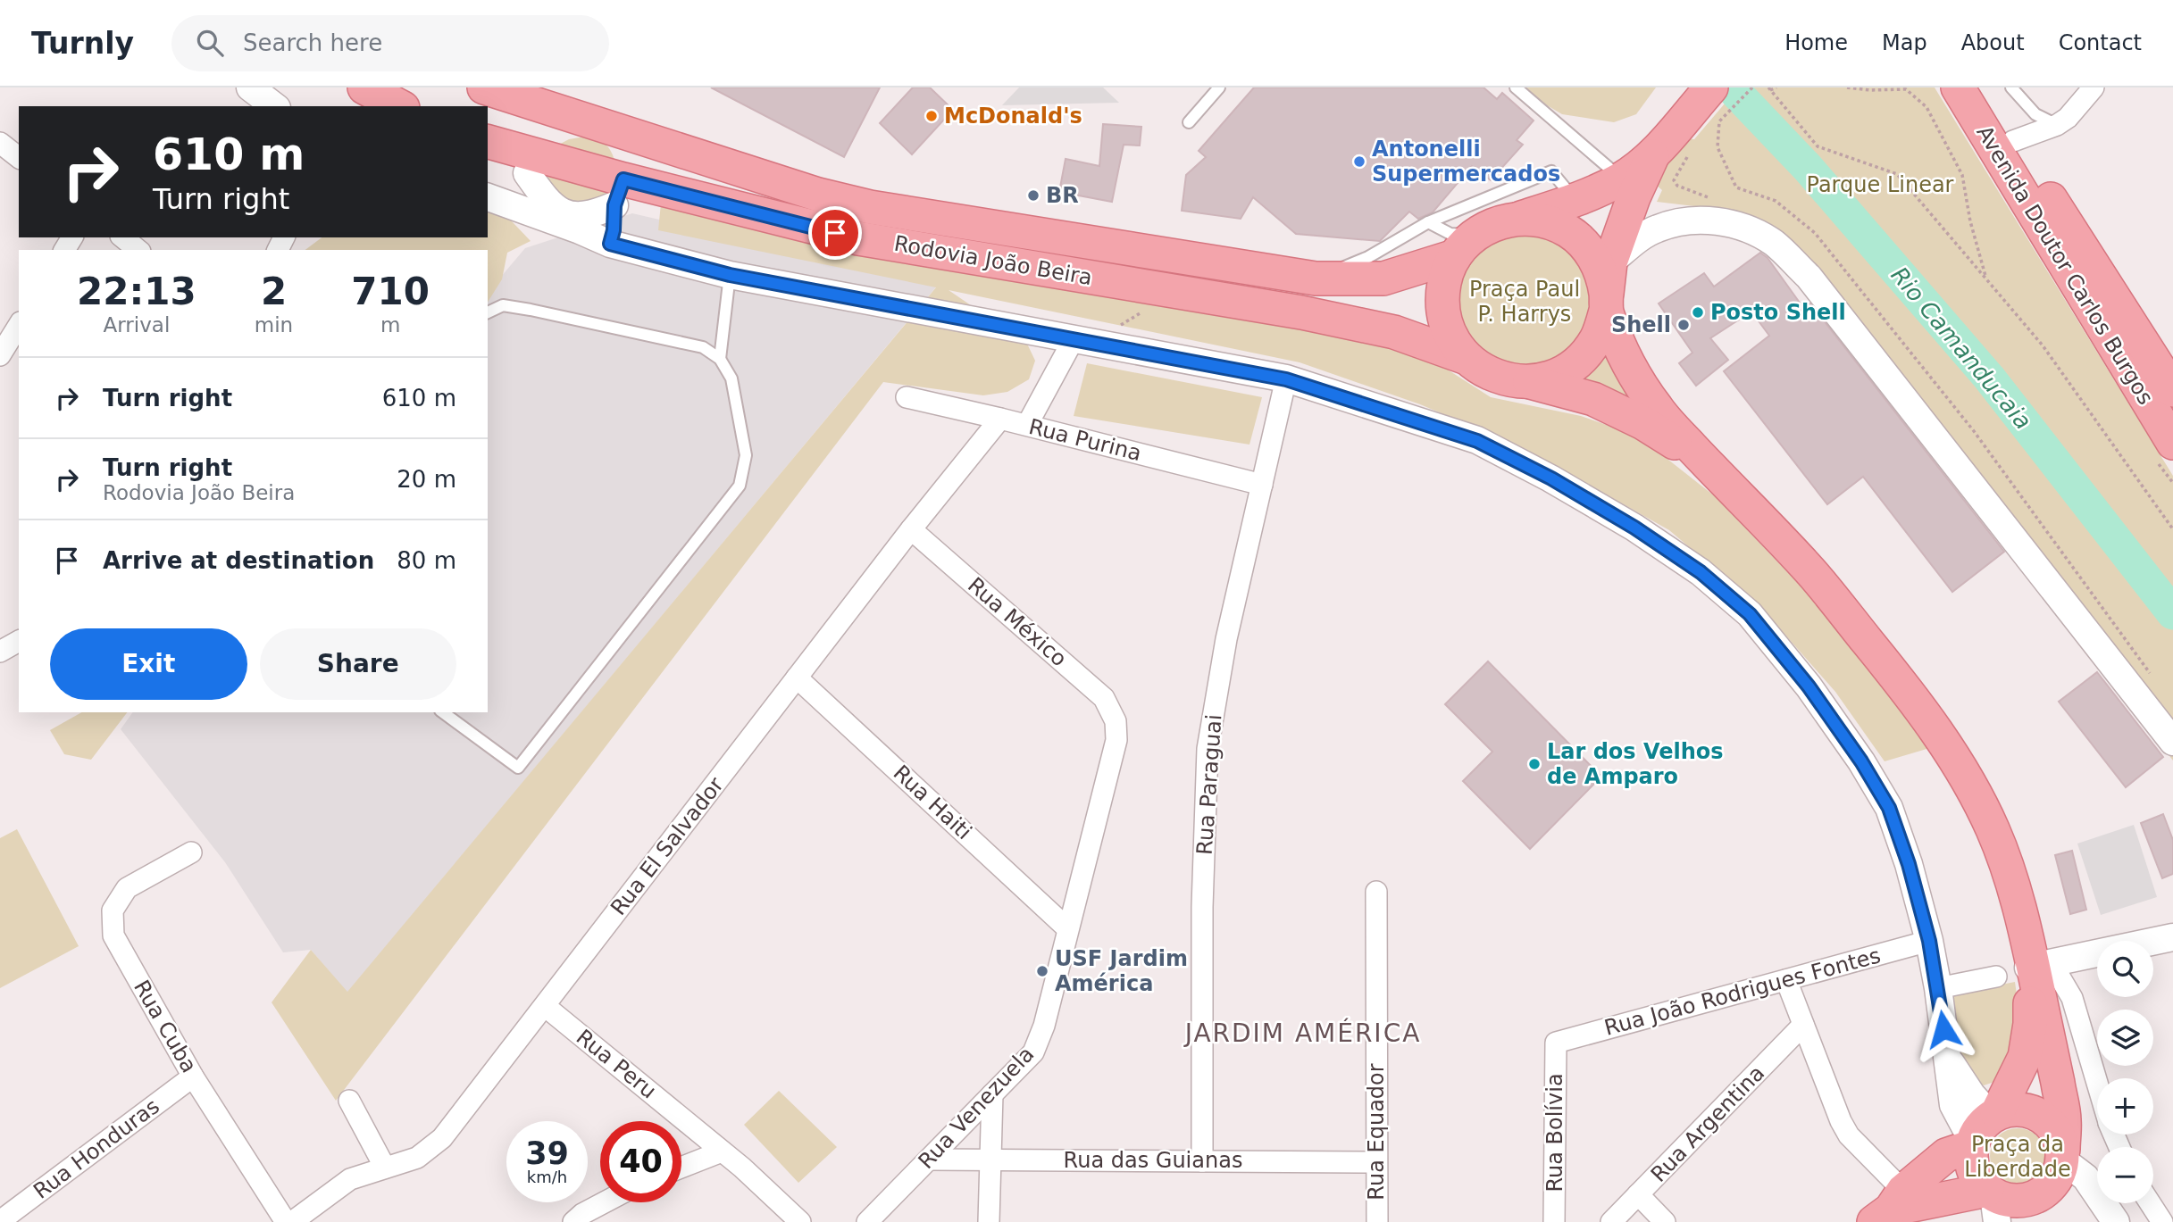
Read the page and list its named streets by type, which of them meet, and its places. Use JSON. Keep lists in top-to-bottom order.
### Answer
{
  "streets": {
    "main road": ["Rodovia João Beira", "Avenida Doutor Carlos Burgos"],
    "street": [
      "Rua Purina",
      "Rua México",
      "Rua Paraguai",
      "Rua Haiti",
      "Rua El Salvador",
      "Rua João Rodrigues Fontes",
      "Rua Cuba",
      "Rua Peru",
      "Rua Venezuela",
      "Rua Argentina",
      "Rua Equador",
      "Rua Bolívia",
      "Rua Honduras",
      "Rua das Guianas"
    ]
  },
  "crossings": [
    ["Rua Purina", "Rua Paraguai"],
    ["Rua Purina", "Rua El Salvador"],
    ["Rua México", "Rua El Salvador"],
    ["Rua México", "Rua Venezuela"],
    ["Rua Paraguai", "Rua das Guianas"],
    ["Rua Haiti", "Rua El Salvador"],
    ["Rua Haiti", "Rua Venezuela"],
    ["Rua El Salvador", "Rua Peru"],
    ["Rua João Rodrigues Fontes", "Rua Bolívia"],
    ["Rua Cuba", "Rua Honduras"],
    ["Rua Venezuela", "Rua das Guianas"],
    ["Rua Equador", "Rua das Guianas"]
  ],
  "districts": ["JARDIM AMÉRICA"],
  "water": ["Rio Camanducaia"],
  "parks": ["Parque Linear", "Praça Paul P. Harrys", "Praça da Liberdade"],
  "places": [
    "McDonald's",
    "Antonelli Supermercados",
    "BR",
    "Posto Shell",
    "Shell",
    "Lar dos Velhos de Amparo",
    "USF Jardim América"
  ],
  "page": {
    "header": "Turnly",
    "search": "Search here",
    "nav": [
      "Home",
      "Map",
      "About",
      "Contact"
    ],
    "turn": ["610 m", "Turn right"],
    "eta": [
      "22:13",
      "Arrival",
      "2",
      "min",
      "710",
      "m"
    ],
    "list": [
      {
        "name": "Turn right",
        "value": "610 m"
      },
      {
        "name": "Turn right",
        "note": "Rodovia João Beira",
        "value": "20 m"
      },
      {
        "name": "Arrive at destination",
        "value": "80 m"
      }
    ],
    "buttons": ["Exit", "Share"],
    "map_buttons": ["+", "−"],
    "speed": "39 km/h",
    "limit": "40"
  }
}
